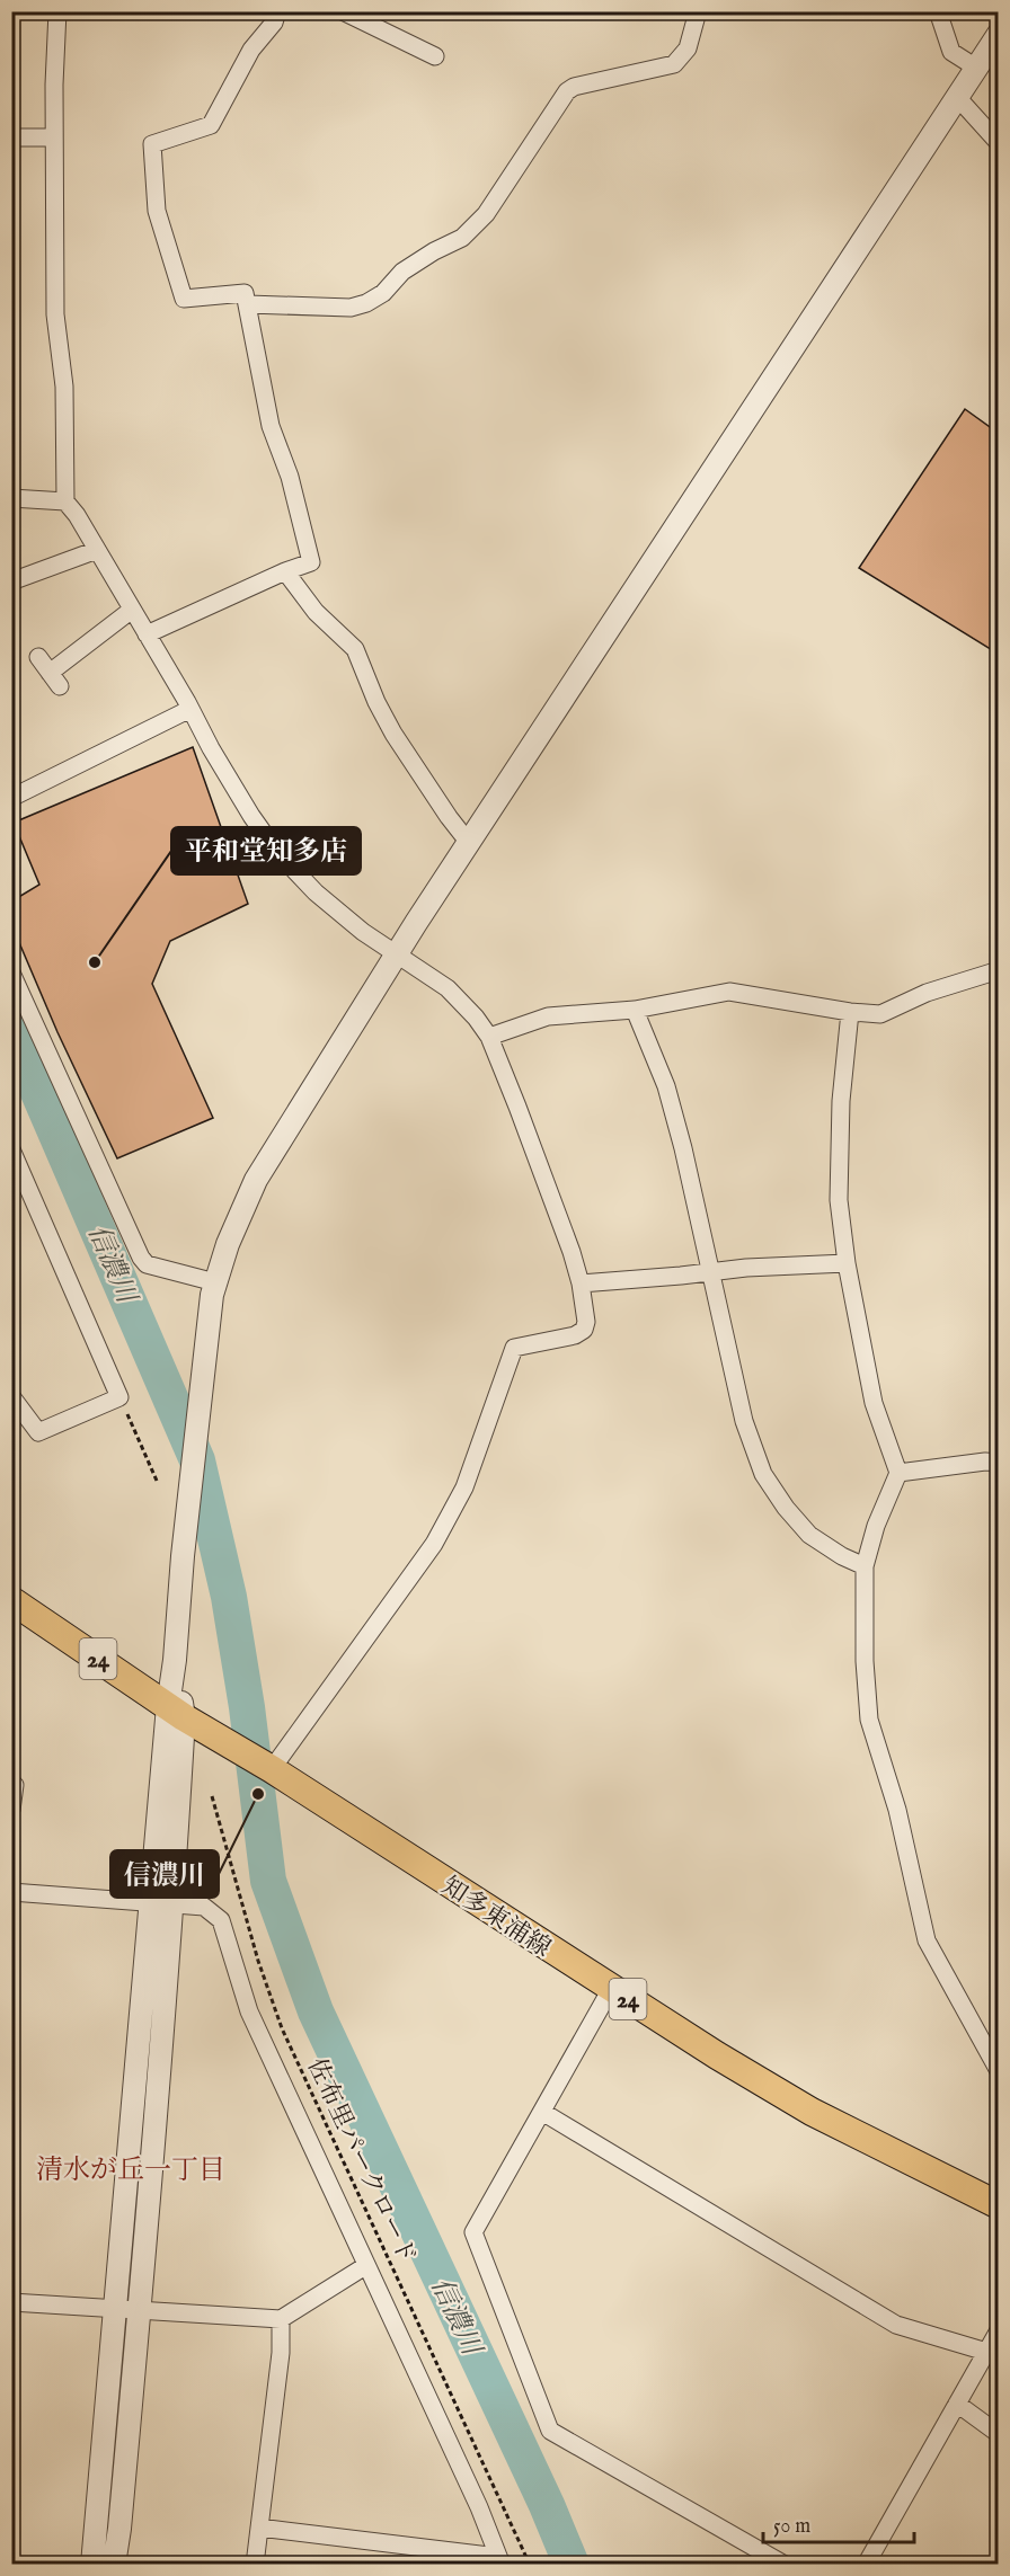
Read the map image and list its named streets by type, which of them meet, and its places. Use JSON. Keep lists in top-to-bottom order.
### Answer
{
  "streets": {
    "main road": ["24", "知多東浦線"],
    "path": ["佐布里パークロード"]
  },
  "districts": ["清水が丘一丁目"],
  "water": ["信濃川"],
  "places": ["平和堂知多店", "信濃川"],
  "scale_bar": "50 m"
}
